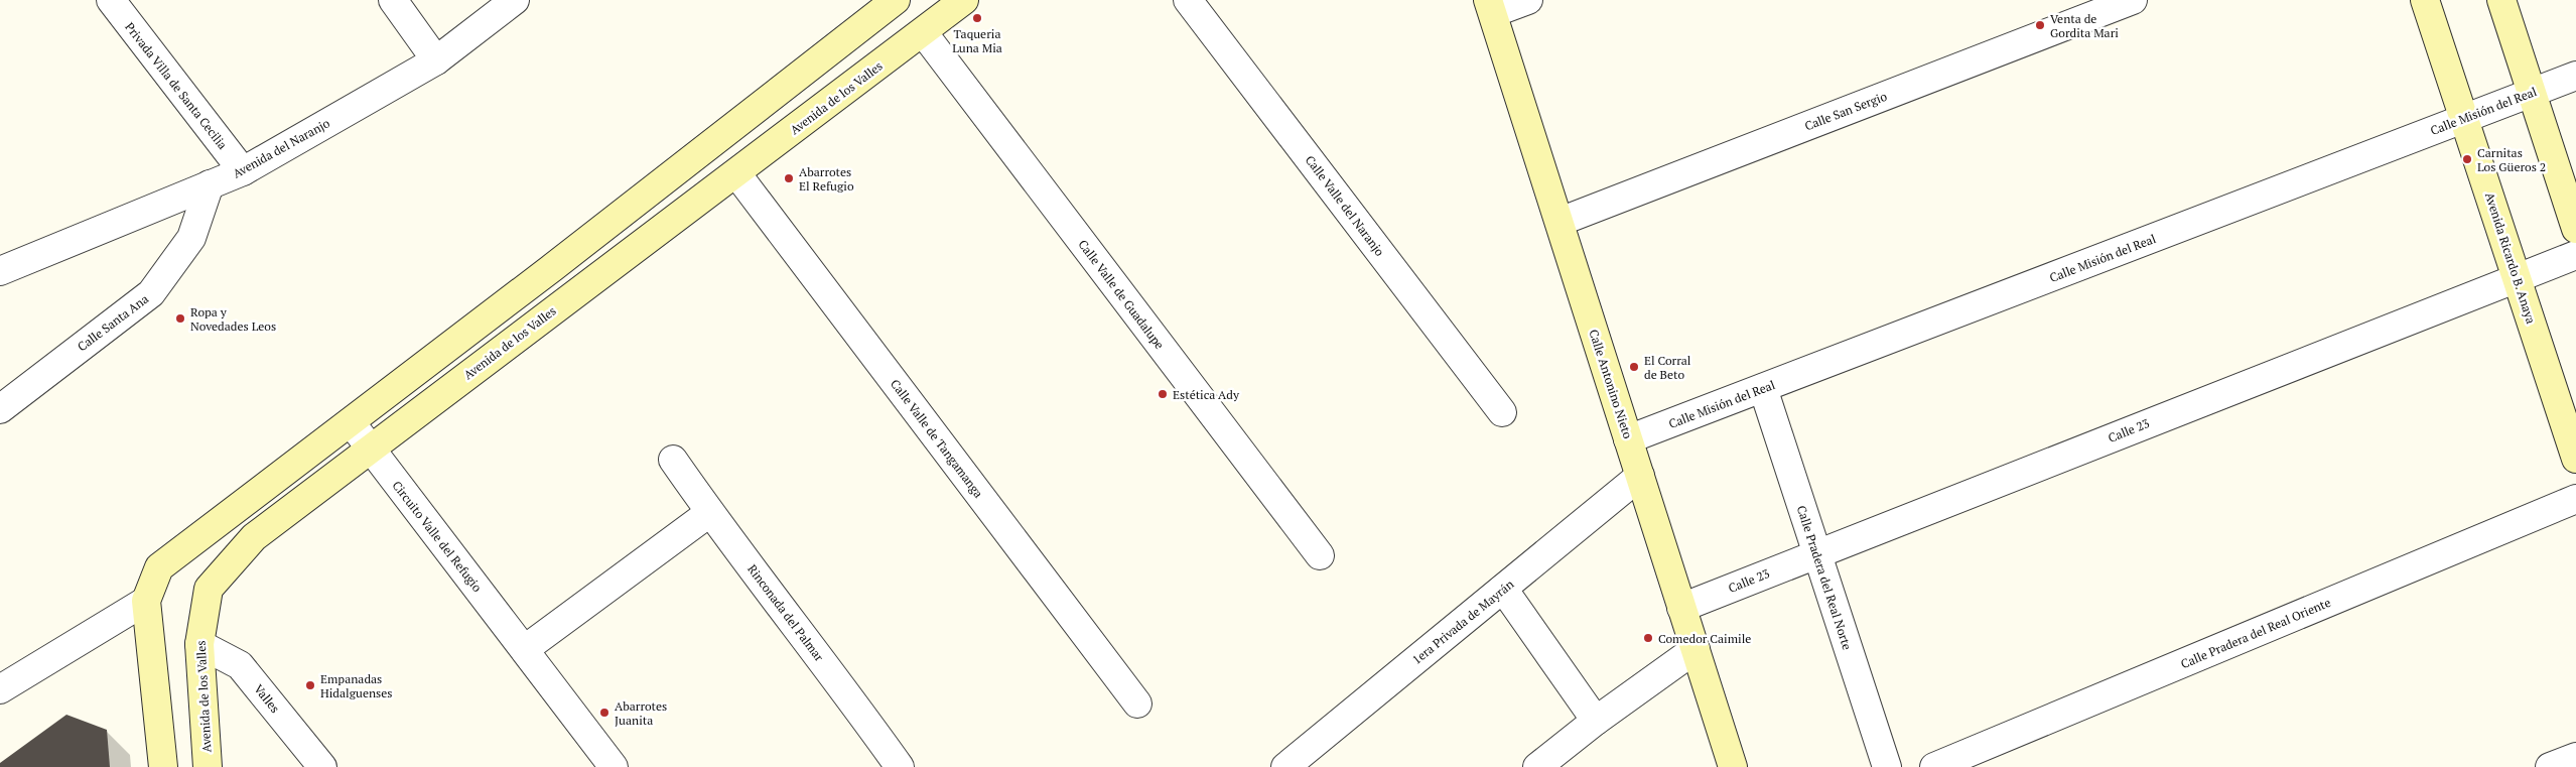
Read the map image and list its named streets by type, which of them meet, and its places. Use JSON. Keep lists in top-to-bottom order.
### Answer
{
  "streets": {
    "street": [
      "Privada Villa de Santa Cecilia",
      "Avenida de los Valles",
      "Calle San Sergio",
      "Calle Misión del Real",
      "Avenida del Naranjo",
      "Calle Valle del Naranjo",
      "Avenida Ricardo B. Anaya",
      "Calle Valle de Guadalupe",
      "Calle Santa Ana",
      "Calle Antonino Nieto",
      "Calle 23",
      "Calle Valle de Tangamanga",
      "Circuito Valle del Refugio",
      "Calle Pradera del Real Norte",
      "Rinconada del Palmar",
      "1era Privada de Mayrán",
      "Calle Pradera del Real Oriente",
      "Valles"
    ]
  },
  "crossings": [
    ["Privada Villa de Santa Cecilia", "Avenida del Naranjo"],
    ["Avenida de los Valles", "Calle Valle de Guadalupe"],
    ["Avenida de los Valles", "Calle Valle de Tangamanga"],
    ["Avenida de los Valles", "Circuito Valle del Refugio"],
    ["Avenida de los Valles", "Valles"],
    ["Calle San Sergio", "Calle Antonino Nieto"],
    ["Calle Misión del Real", "Avenida Ricardo B. Anaya"],
    ["Calle Misión del Real", "Calle Antonino Nieto"],
    ["Calle Misión del Real", "Calle Pradera del Real Norte"],
    ["Avenida del Naranjo", "Calle Santa Ana"],
    ["Avenida Ricardo B. Anaya", "Calle 23"],
    ["Calle Antonino Nieto", "Calle 23"],
    ["Calle Antonino Nieto", "1era Privada de Mayrán"],
    ["Calle 23", "Calle Pradera del Real Norte"]
  ],
  "places": [
    "Taqueria Luna Mia",
    "Venta de Gordita Mari",
    "Carnitas Los Güeros 2",
    "Abarrotes El Refugio",
    "Ropa y Novedades Leos",
    "El Corral de Beto",
    "Estética Ady",
    "Comedor Caimile",
    "Empanadas Hidalguenses",
    "Abarrotes Juanita"
  ]
}
